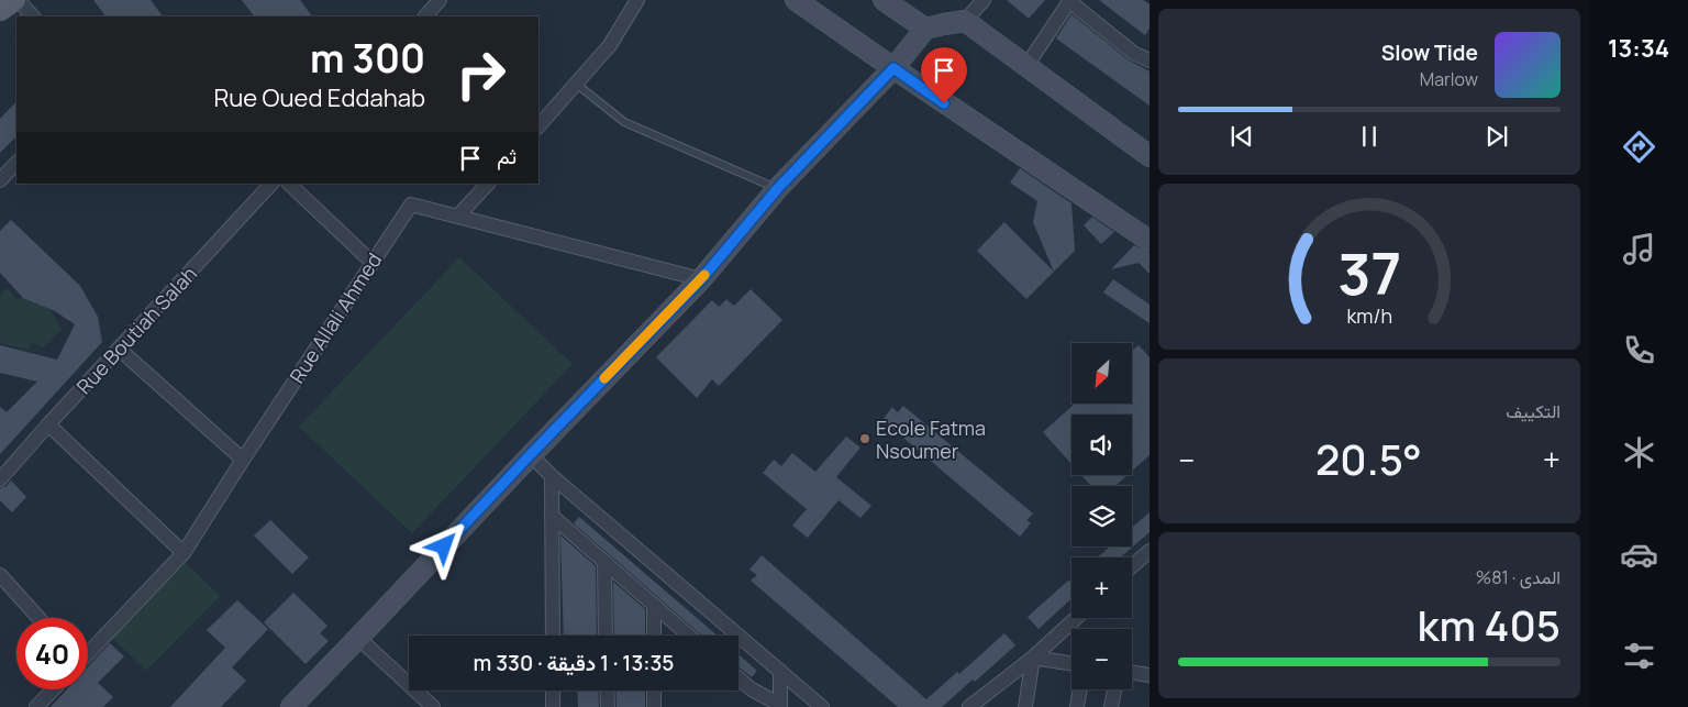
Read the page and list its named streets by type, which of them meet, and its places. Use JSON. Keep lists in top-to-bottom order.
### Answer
{
  "streets": {
    "street": ["Rue Allali Ahmed", "Rue Boutiah Salah"]
  },
  "places": ["Ecole Fatma Nsoumer"],
  "north": "bottom left",
  "page": {
    "tabs": "13:34",
    "turn": ["300 m", "Rue Oued Eddahab"],
    "song": ["Slow Tide", "Marlow"],
    "then": "ثم",
    "map_buttons": ["+", "−"],
    "tile": [
      "التكييف",
      ["المدى · 81%", "405 km"]
    ],
    "heat": ["−", "20.5°", "+"],
    "limit": "40",
    "trip": "13:35 · 1 دقيقة · 330 m",
    "gauge": ["37", "km/h"]
  }
}
